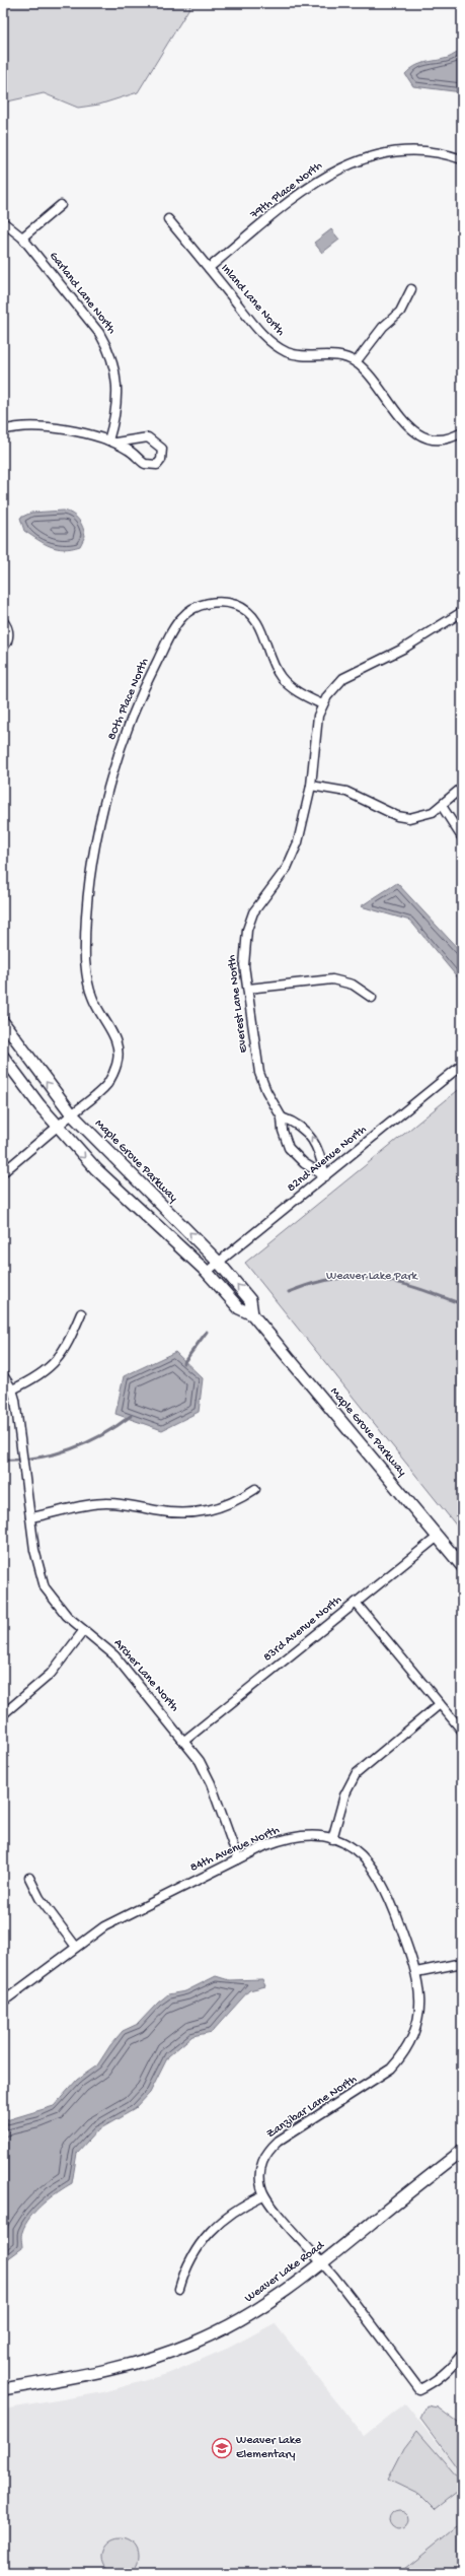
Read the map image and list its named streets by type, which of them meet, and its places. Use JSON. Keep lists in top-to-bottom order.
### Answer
{
  "streets": {
    "main road": ["Maple Grove Parkway", "Weaver Lake Road"],
    "street": [
      "79th Place North",
      "Garland Lane North",
      "Inland Lane North",
      "80th Place North",
      "Everest Lane North",
      "82nd Avenue North",
      "83rd Avenue North",
      "Archer Lane North",
      "84th Avenue North",
      "Zanzibar Lane North"
    ]
  },
  "crossings": [
    ["79th Place North", "Inland Lane North"],
    ["80th Place North", "Everest Lane North"],
    ["80th Place North", "Maple Grove Parkway"],
    ["Everest Lane North", "82nd Avenue North"],
    ["82nd Avenue North", "Maple Grove Parkway"],
    ["Maple Grove Parkway", "83rd Avenue North"],
    ["83rd Avenue North", "Archer Lane North"],
    ["Archer Lane North", "84th Avenue North"],
    ["84th Avenue North", "Zanzibar Lane North"]
  ],
  "parks": ["Weaver Lake Park"],
  "places": {
    "school or university": ["Weaver Lake Elementary"]
  }
}
